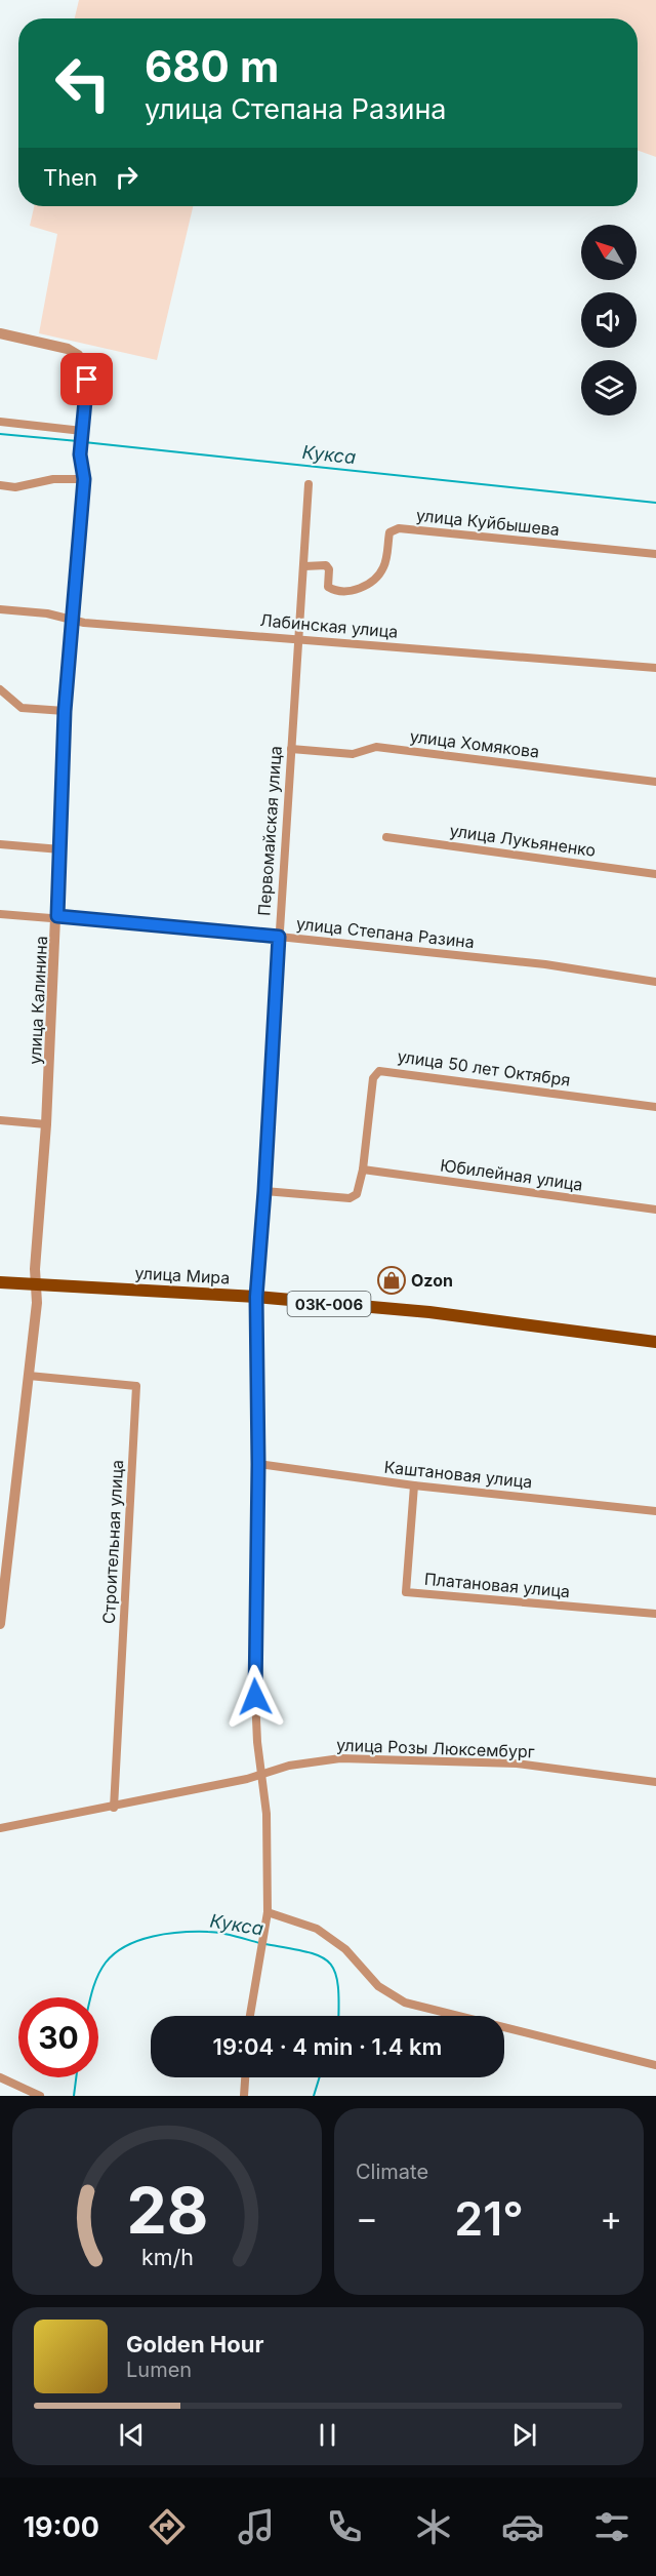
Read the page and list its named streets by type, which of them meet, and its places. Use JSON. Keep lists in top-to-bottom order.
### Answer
{
  "streets": {
    "main road": ["улица Мира", "03К-006"],
    "street": [
      "улица Куйбышева",
      "Лабинская улица",
      "улица Хомякова",
      "Первомайская улица",
      "улица Лукьяненко",
      "улица Степана Разина",
      "улица Калинина",
      "улица 50 лет Октября",
      "Юбилейная улица",
      "Каштановая улица",
      "Строительная улица",
      "Платановая улица",
      "улица Розы Люксембург"
    ]
  },
  "crossings": [
    ["улица Куйбышева", "Первомайская улица"],
    ["Лабинская улица", "Первомайская улица"],
    ["Лабинская улица", "улица Калинина"],
    ["улица Хомякова", "Первомайская улица"],
    ["Первомайская улица", "улица Степана Разина"],
    ["Первомайская улица", "улица 50 лет Октября"],
    ["Первомайская улица", "улица Мира"],
    ["Первомайская улица", "Каштановая улица"],
    ["Первомайская улица", "улица Розы Люксембург"],
    ["улица Степана Разина", "улица Калинина"],
    ["улица Калинина", "улица Мира"],
    ["улица Калинина", "Строительная улица"],
    ["улица 50 лет Октября", "Юбилейная улица"],
    ["Каштановая улица", "Платановая улица"],
    ["Строительная улица", "улица Розы Люксембург"]
  ],
  "water": ["Кукса"],
  "places": {
    "shop": ["Ozon"]
  },
  "north": "top left",
  "page": {
    "turn": ["680 m", "улица Степана Разина"],
    "then": "Then",
    "limit": "30",
    "trip": "19:04 · 4 min · 1.4 km",
    "tile": "Climate",
    "heat": ["−", "21°", "+"],
    "song": ["Golden Hour", "Lumen"],
    "tabs": "19:00",
    "gauge": ["28", "km/h"]
  }
}
